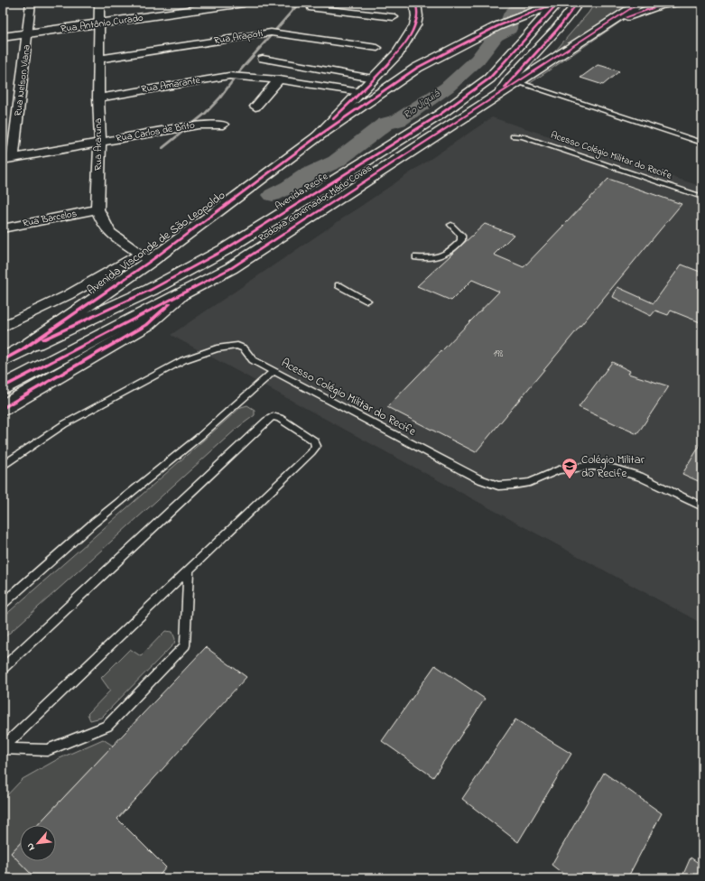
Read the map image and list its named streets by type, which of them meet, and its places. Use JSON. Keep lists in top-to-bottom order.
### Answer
{
  "streets": {
    "main road": [
      "Rua Antônio Curado",
      "Avenida Recife",
      "Rodovia Governador Mário Covas",
      "Avenida Visconde de São Leopoldo"
    ],
    "street": [
      "Rua Arapoti",
      "Rua Nelson Viana",
      "Rua Amarante",
      "Rua Carlos de Brito",
      "Rua Araruna",
      "Rua Barcelos"
    ],
    "lane": ["Acesso Colégio Militar do Recife"]
  },
  "crossings": [
    ["Rua Antônio Curado", "Rua Nelson Viana"],
    ["Rua Antônio Curado", "Rua Araruna"],
    ["Rua Arapoti", "Rua Araruna"],
    ["Rua Nelson Viana", "Rua Carlos de Brito"],
    ["Rua Amarante", "Rua Araruna"],
    ["Rua Amarante", "Avenida Visconde de São Leopoldo"],
    ["Rua Carlos de Brito", "Rua Araruna"],
    ["Rua Araruna", "Rua Barcelos"],
    ["Rua Araruna", "Avenida Visconde de São Leopoldo"],
    ["Avenida Recife", "Avenida Visconde de São Leopoldo"]
  ],
  "water": ["Rio Jiquiá"],
  "places": {
    "school or university": ["Colégio Militar do Recife"]
  },
  "house_numbers": ["198"],
  "north": "bottom left"
}
